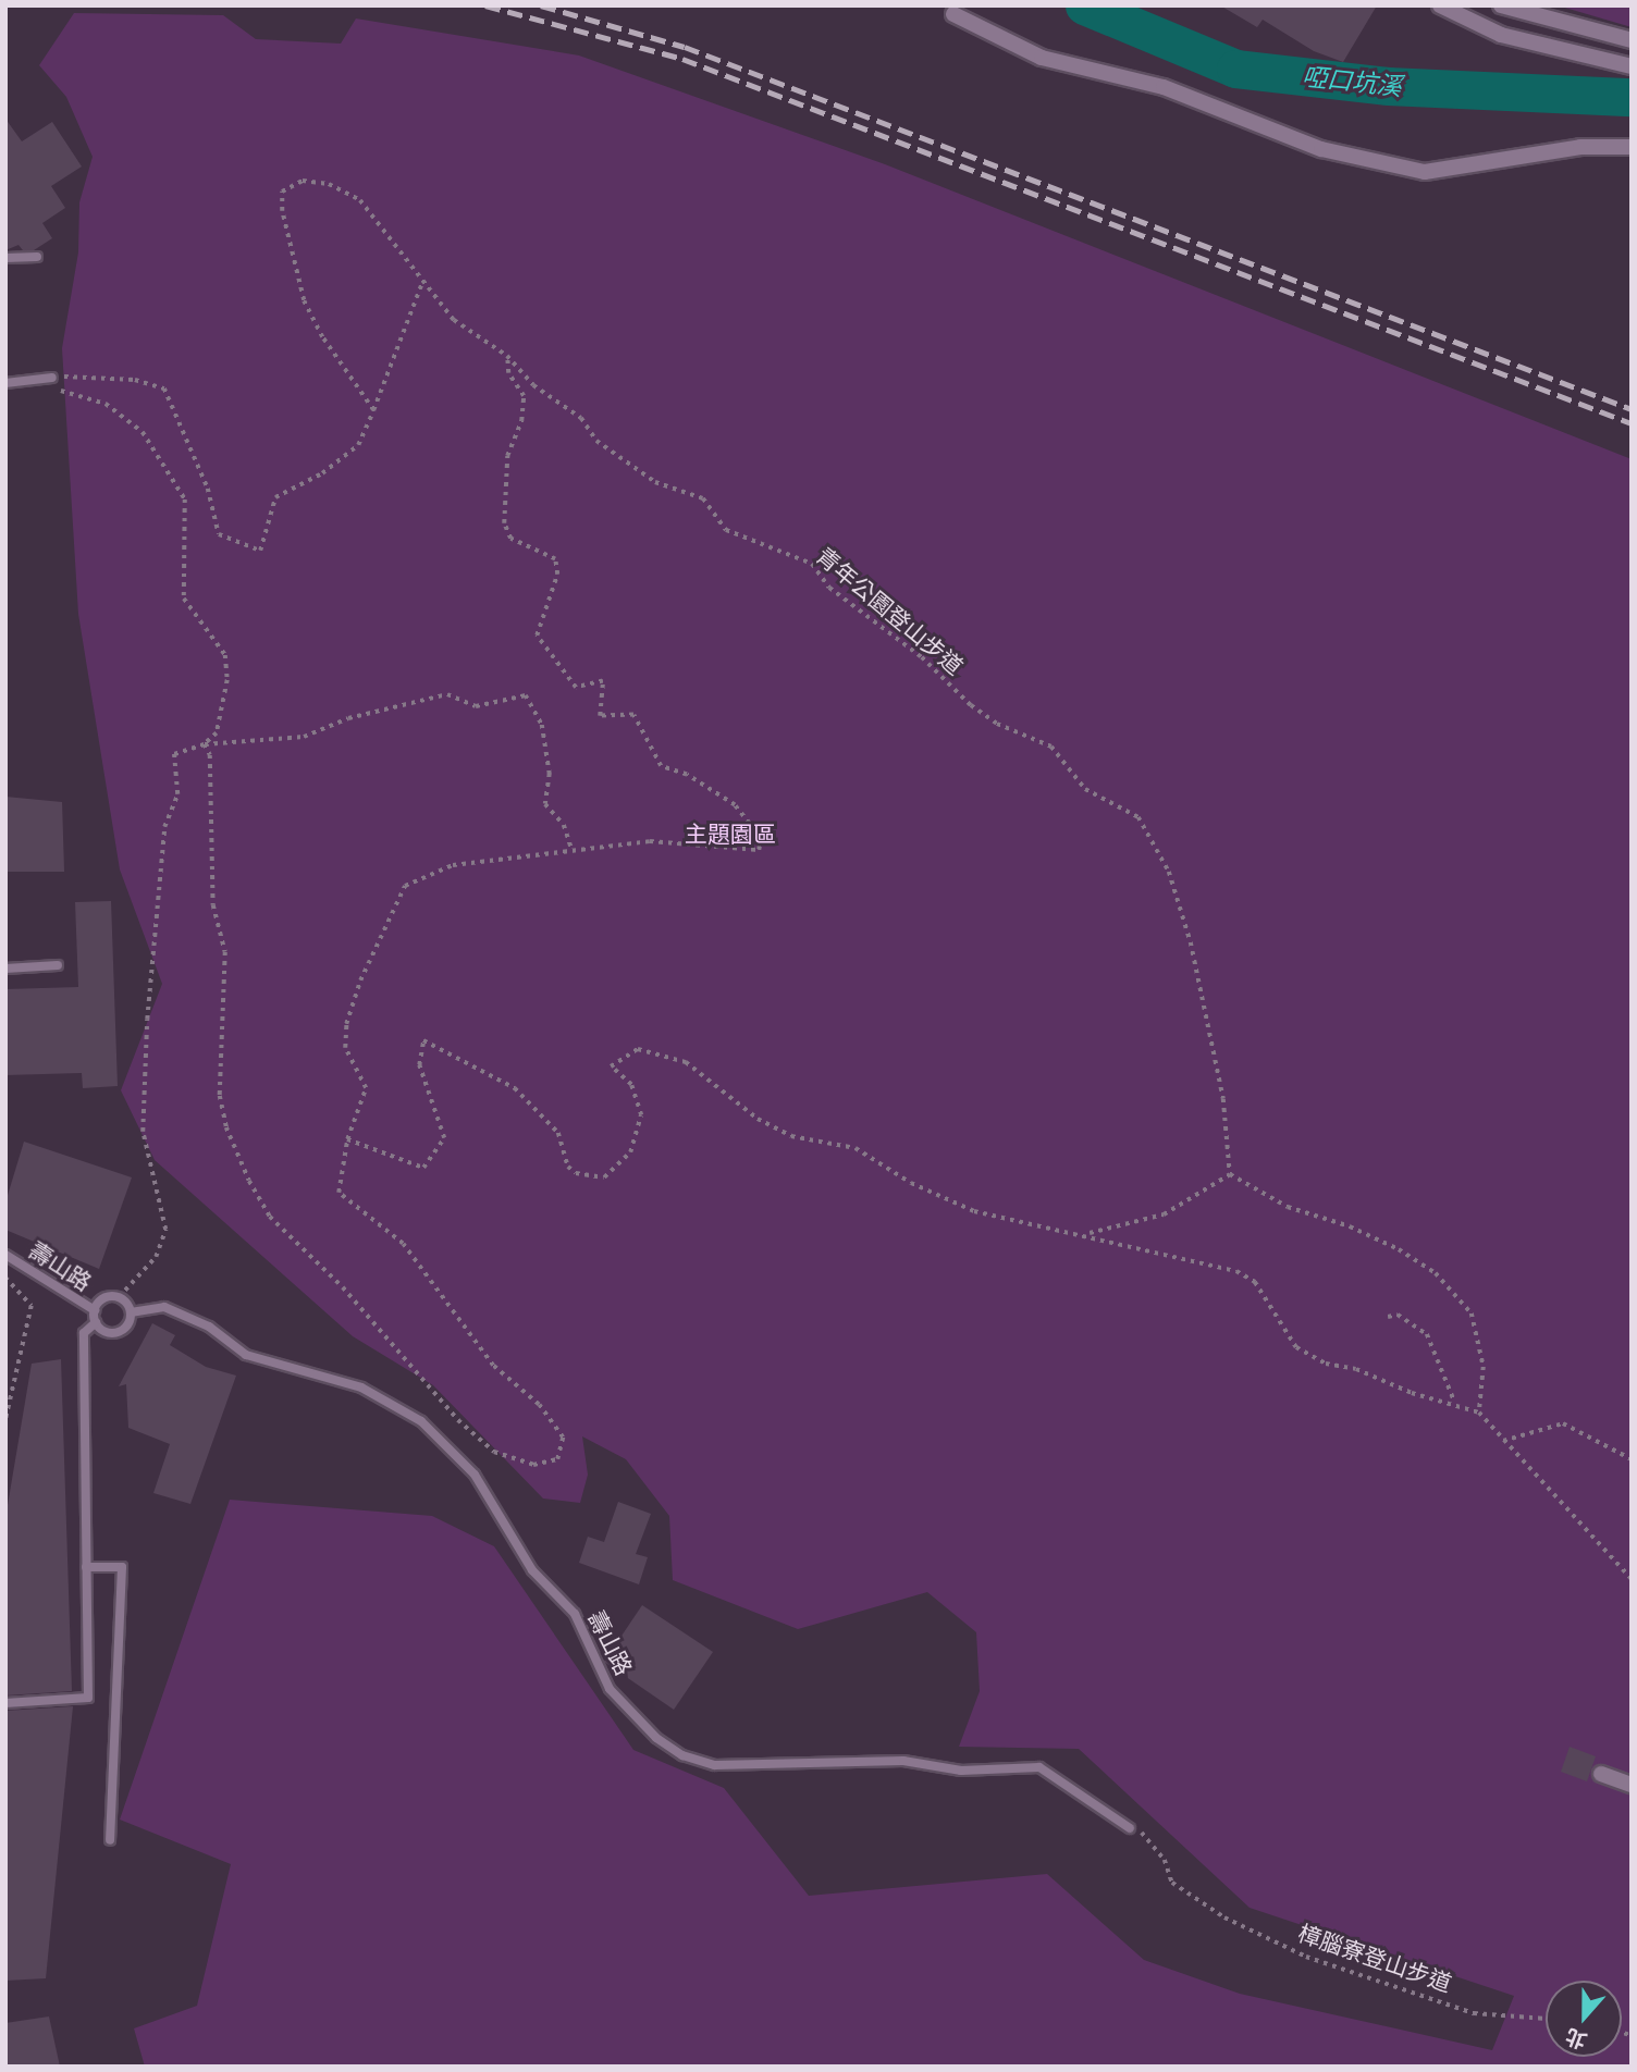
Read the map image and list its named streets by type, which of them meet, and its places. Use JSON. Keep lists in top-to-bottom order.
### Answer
{
  "streets": {
    "lane": ["壽山路"],
    "path": ["青年公園登山步道", "樟腦寮登山步道"]
  },
  "crossings": [
    ["壽山路", "樟腦寮登山步道"]
  ],
  "water": ["啞口坑溪"],
  "parks": ["主題園區"],
  "north": "bottom"
}
